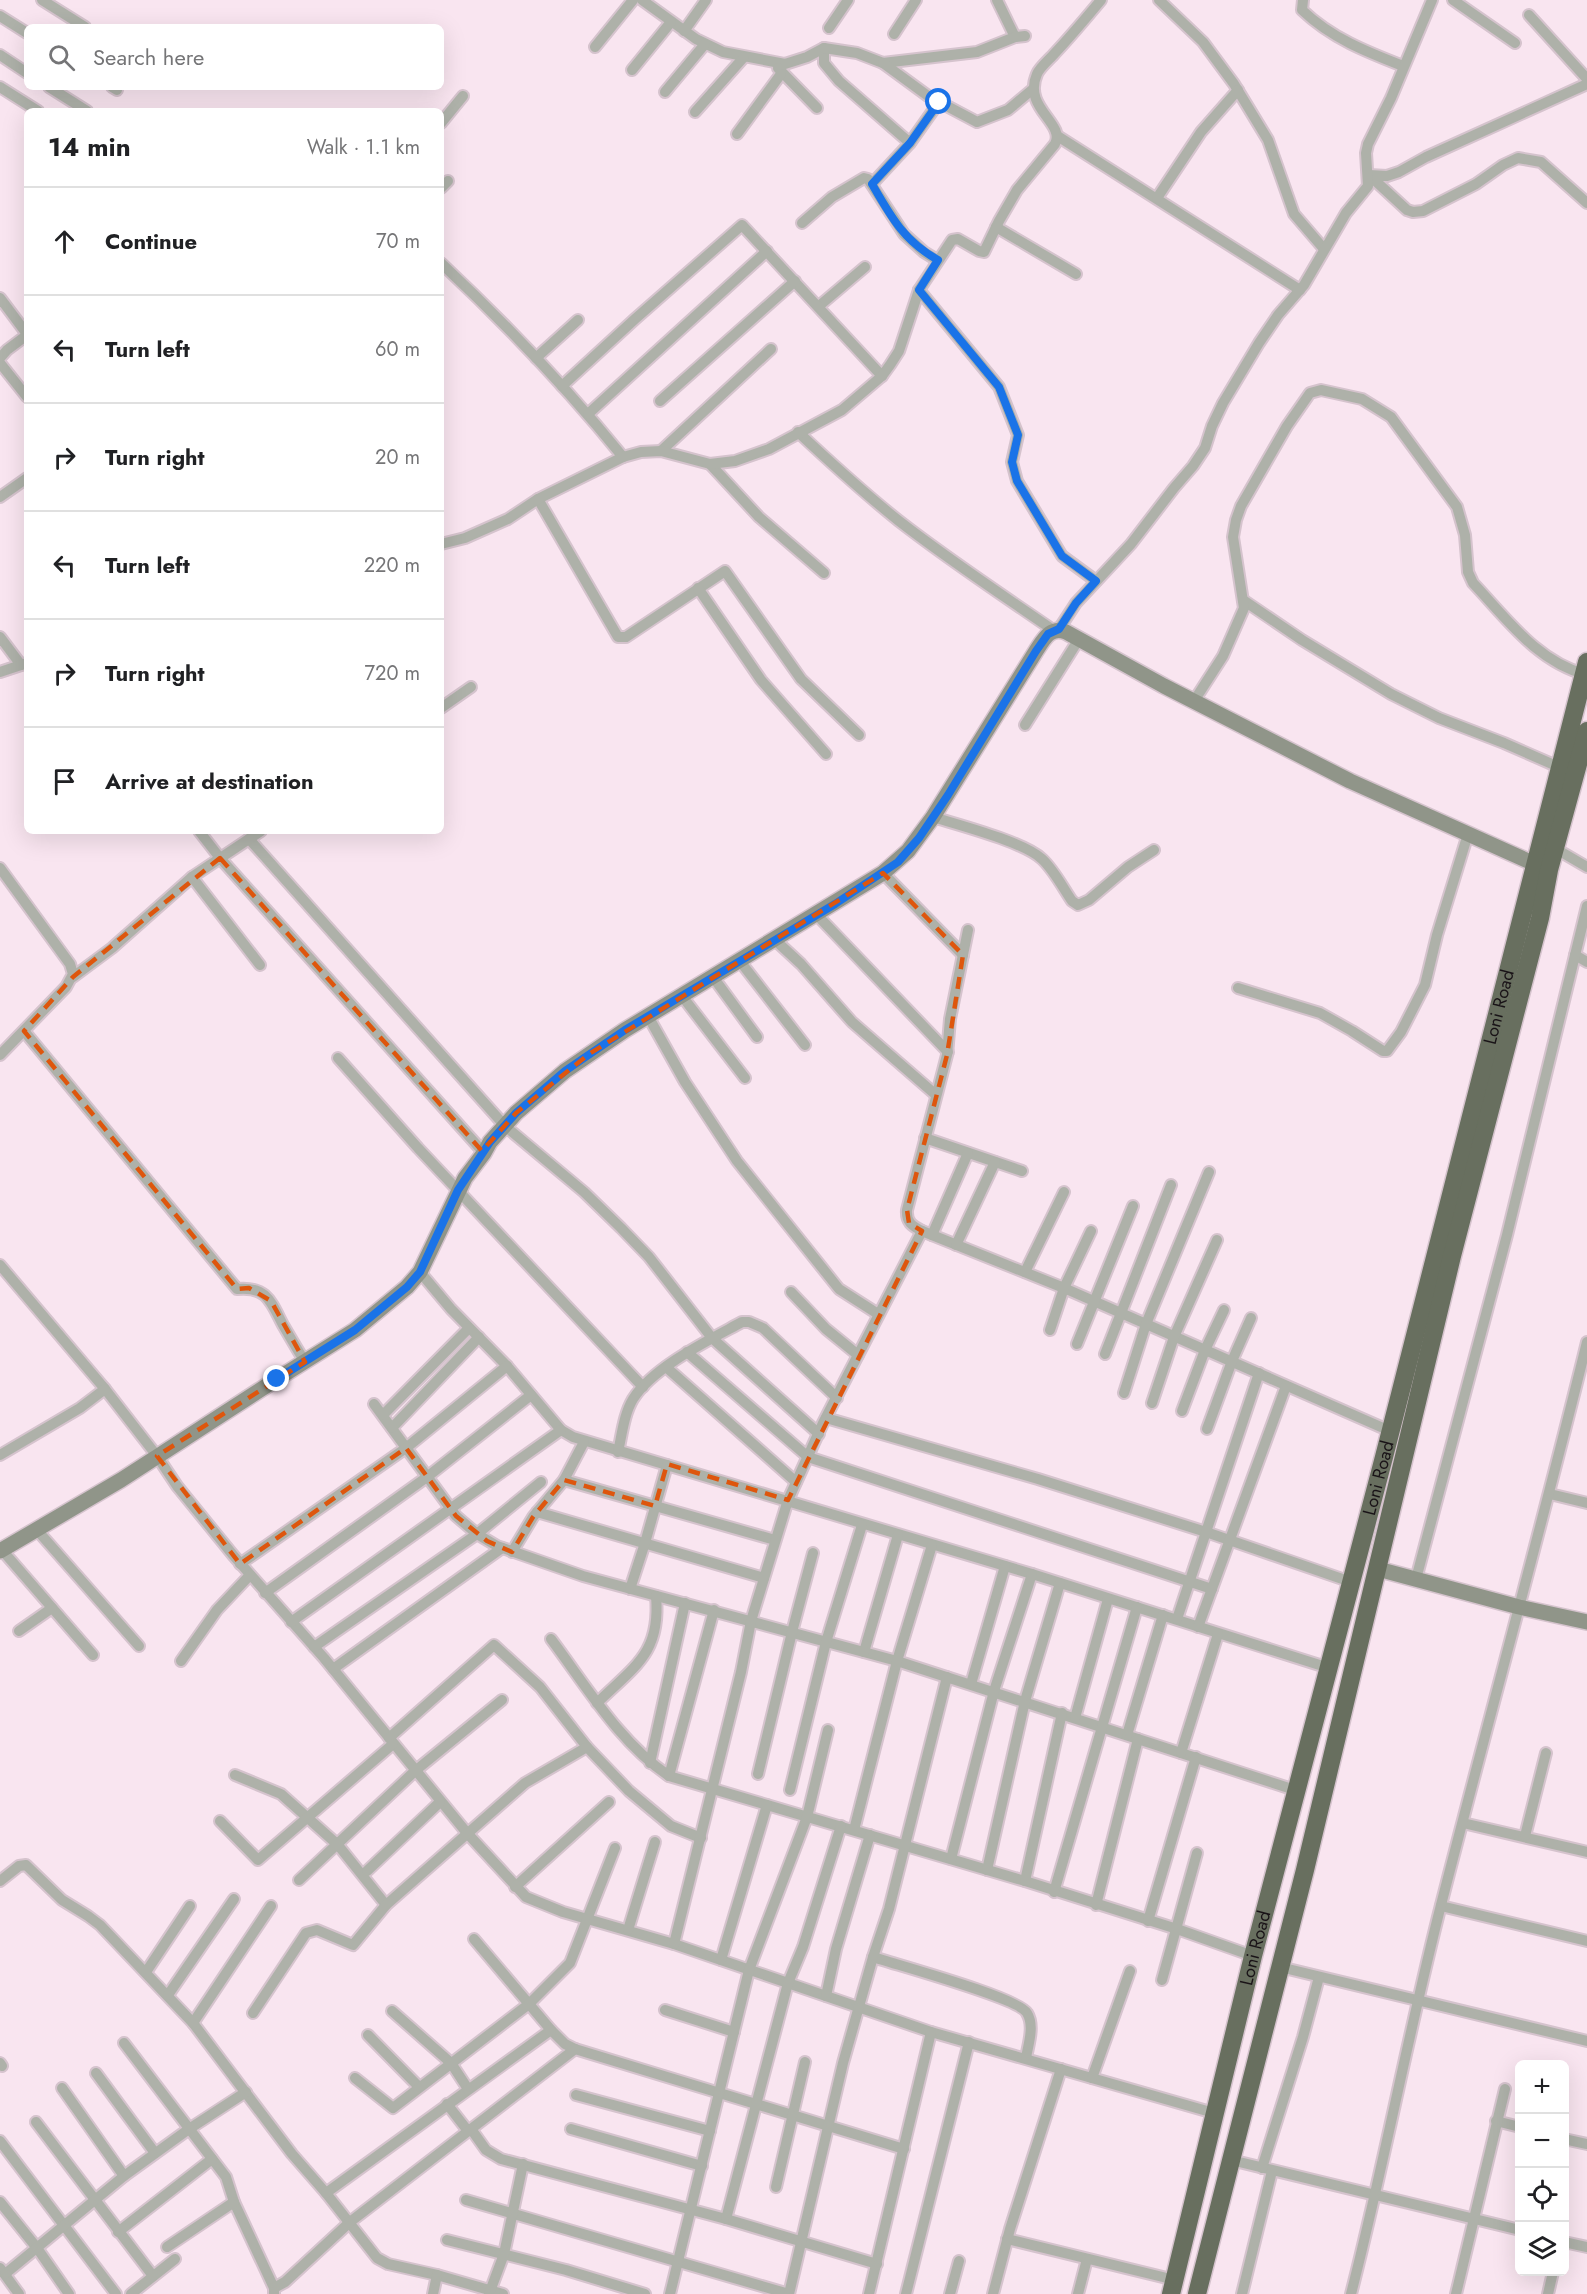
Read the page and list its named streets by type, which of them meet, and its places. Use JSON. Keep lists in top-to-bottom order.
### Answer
{
  "streets": {
    "highway": ["Loni Road"]
  },
  "page": {
    "search": "Search here",
    "heading": ["14 min", "Walk · 1.1 km"],
    "list": [
      ["Continue", "70 m"],
      ["Turn left", "60 m"],
      ["Turn right", "20 m"],
      ["Turn left", "220 m"],
      ["Turn right", "720 m"],
      "Arrive at destination"
    ],
    "map_buttons": ["+", "−"]
  }
}
